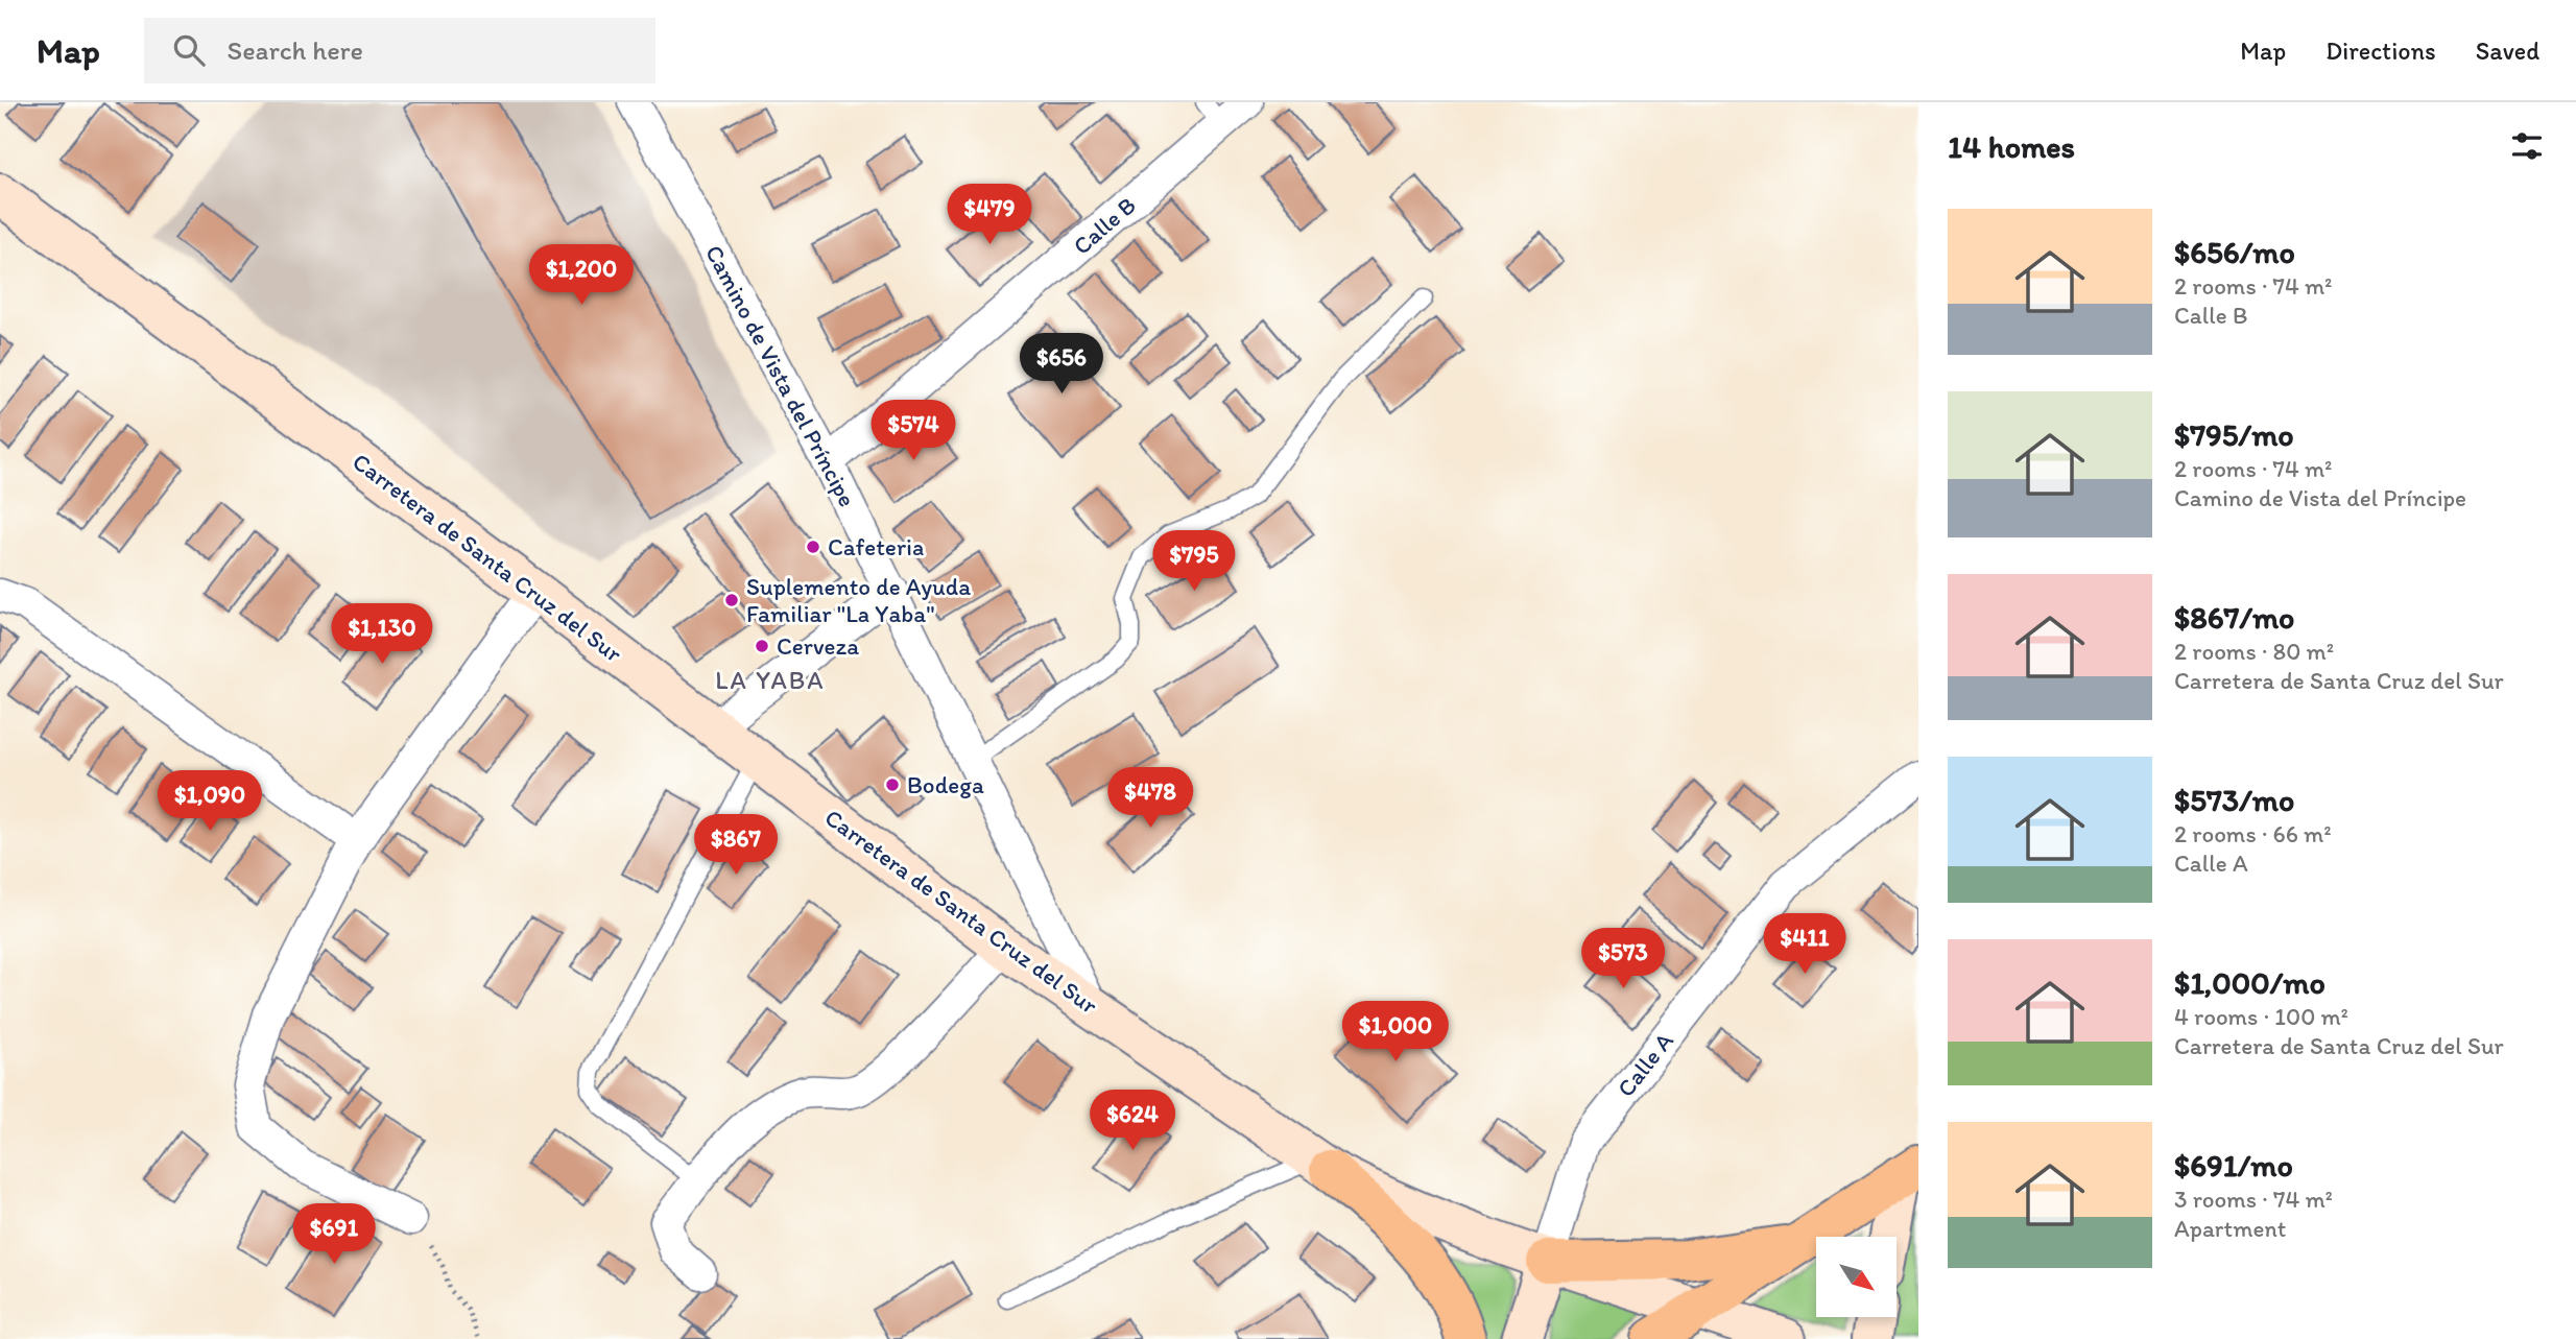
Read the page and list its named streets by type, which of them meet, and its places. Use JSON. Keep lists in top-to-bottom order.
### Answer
{
  "streets": {
    "main road": ["Carretera de Santa Cruz del Sur"],
    "street": ["Calle B", "Camino de Vista del Príncipe", "Calle A"]
  },
  "crossings": [
    ["Calle B", "Camino de Vista del Príncipe"],
    ["Camino de Vista del Príncipe", "Carretera de Santa Cruz del Sur"],
    ["Carretera de Santa Cruz del Sur", "Calle A"]
  ],
  "districts": ["LA YABA"],
  "places": [
    "Cafeteria",
    "Suplemento de Ayuda Familiar \"La Yaba\"",
    "Cerveza",
    "Bodega"
  ],
  "north": "bottom right",
  "page": {
    "header": "Map",
    "search": "Search here",
    "nav": ["Map", "Directions", "Saved"],
    "heading": "14 homes",
    "price": [
      "$479",
      "$1,200",
      "$656",
      "$574",
      "$795",
      "$1,130",
      "$478",
      "$1,090",
      "$867",
      "$411",
      "$573",
      "$1,000",
      "$624",
      "$691"
    ],
    "list": [
      {
        "name": "$656/mo",
        "note": "2 rooms · 74 m² · Calle B"
      },
      {
        "name": "$795/mo",
        "note": "2 rooms · 74 m² · Camino de Vista del Príncipe"
      },
      {
        "name": "$867/mo",
        "note": "2 rooms · 80 m² · Carretera de Santa Cruz del Sur"
      },
      {
        "name": "$573/mo",
        "note": "2 rooms · 66 m² · Calle A"
      },
      {
        "name": "$1,000/mo",
        "note": "4 rooms · 100 m² · Carretera de Santa Cruz del Sur"
      },
      {
        "name": "$691/mo",
        "note": "3 rooms · 74 m² · Apartment"
      }
    ]
  }
}
